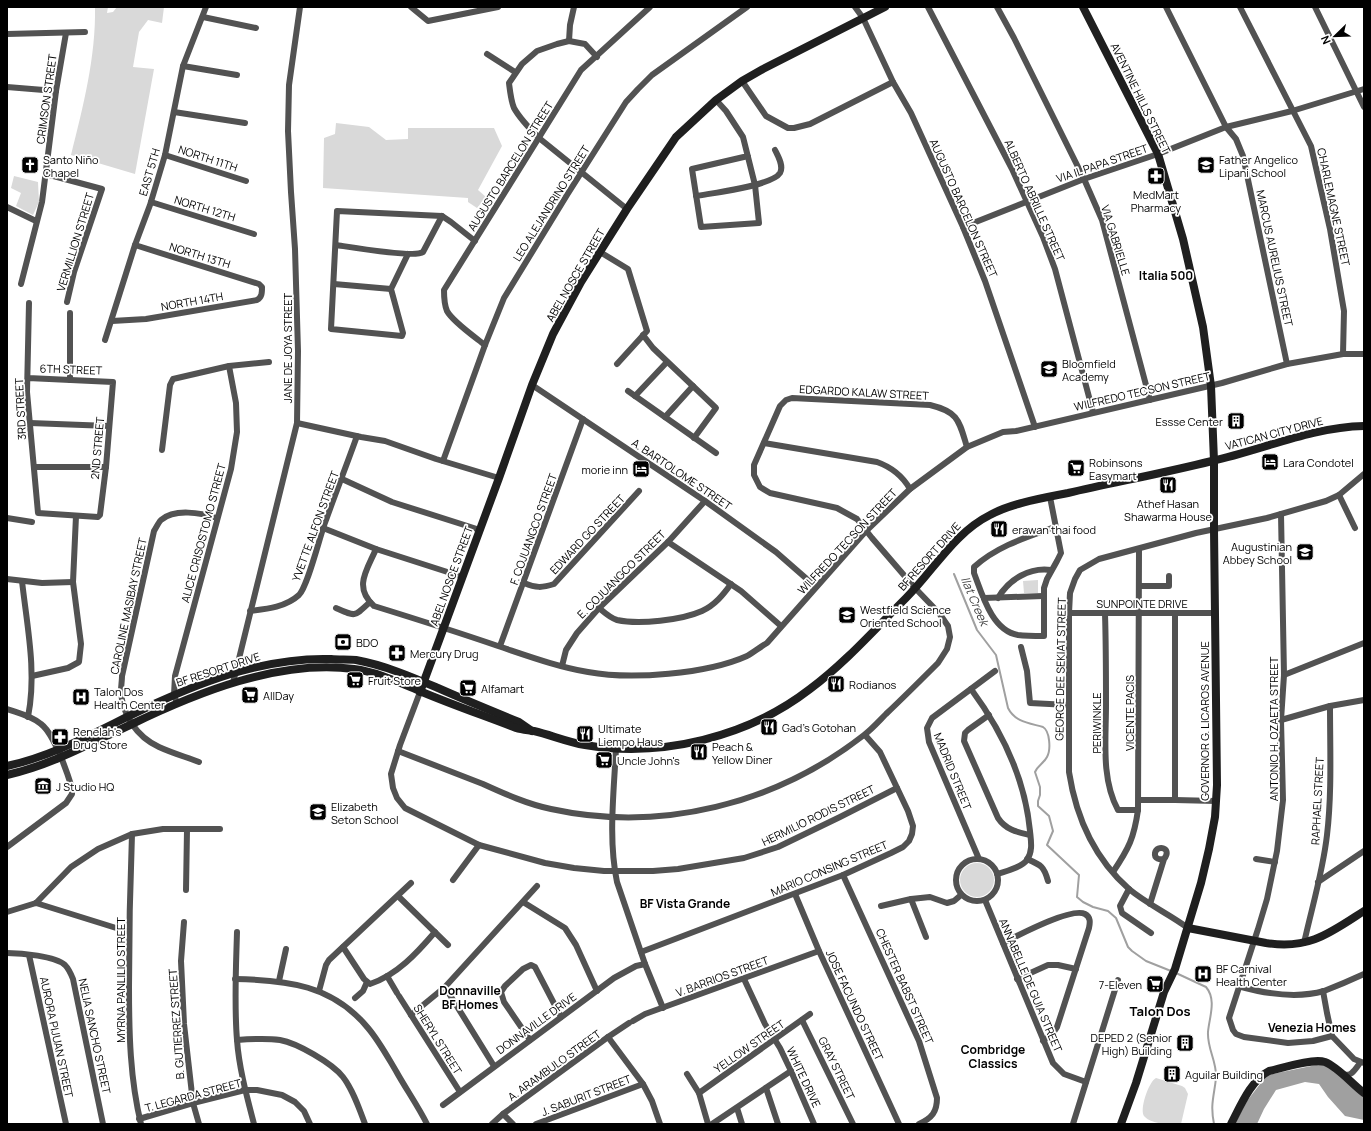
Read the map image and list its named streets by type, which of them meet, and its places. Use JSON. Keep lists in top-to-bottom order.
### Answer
{
  "streets": {
    "main road": [
      "AVENTINE HILLS STREET",
      "ABEL NOSCE STREET",
      "VATICAN CITY DRIVE",
      "BF RESORT DRIVE",
      "GOVERNOR G. LICAROS AVENUE"
    ],
    "street": [
      "CRIMSON STREET",
      "NORTH 11TH",
      "VIA IL PAPA STREET",
      "AUGUSTO BARCELON STREET",
      "EAST 5TH",
      "ALBERTO ABRILLE STREET",
      "LEO ALEJANDRINO STREET",
      "CHARLEMAGNE STREET",
      "NORTH 12TH",
      "VIA GABRIELLE",
      "VERMILLION STREET",
      "NORTH 13TH",
      "MARCUS AURELIUS STREET",
      "NORTH 14TH",
      "JANE DE JOYA STREET",
      "6TH STREET",
      "WILFREDO TECSON STREET",
      "EDGARDO KALAW STREET",
      "3RD STREET",
      "2ND STREET",
      "A. BARTOLOME STREET",
      "YVETTE ALFON STREET",
      "F. COJUANGCO STREET",
      "ALICE CRISOSTOMO STREET",
      "EDWARD GO STREET",
      "E. COJUANGCO STREET",
      "SUNPOINTE DRIVE",
      "CAROLINE MASIBAY STREET",
      "GEORGE DEE SEKIAT STREET",
      "VICENTE PACIS",
      "PERIWINKLE",
      "ANTONIO H. OZAETA STREET",
      "MADRID STREET",
      "RAPHAEL STREET",
      "HERMILIO RODIS STREET",
      "MARIO CONSING STREET",
      "V. BARRIOS STREET",
      "MYRNA PANLILIO STREET",
      "ANNABELLE DE GUIA STREET",
      "CHESTER BABST STREET",
      "JOSE FACUNDO STREET",
      "DONNAVILLE DRIVE",
      "B. GUTIERREZ STREET",
      "NELIA SANCHO STREET",
      "AURORA PIJUAN STREET",
      "SHERYL STREET",
      "YELLOW STREET",
      "A. ARAMBULO STREET",
      "GRAY STREET",
      "WHITE DRIVE",
      "T. LEGARDA STREET",
      "J. SABURIT STREET"
    ]
  },
  "crossings": [
    ["AVENTINE HILLS STREET", "VIA IL PAPA STREET"],
    ["AVENTINE HILLS STREET", "WILFREDO TECSON STREET"],
    ["AVENTINE HILLS STREET", "VATICAN CITY DRIVE"],
    ["AVENTINE HILLS STREET", "BF RESORT DRIVE"],
    ["AVENTINE HILLS STREET", "GOVERNOR G. LICAROS AVENUE"],
    ["CRIMSON STREET", "VERMILLION STREET"],
    ["NORTH 11TH", "EAST 5TH"],
    ["VIA IL PAPA STREET", "AUGUSTO BARCELON STREET"],
    ["VIA IL PAPA STREET", "ALBERTO ABRILLE STREET"],
    ["VIA IL PAPA STREET", "CHARLEMAGNE STREET"],
    ["VIA IL PAPA STREET", "VIA GABRIELLE"],
    ["VIA IL PAPA STREET", "MARCUS AURELIUS STREET"],
    ["AUGUSTO BARCELON STREET", "LEO ALEJANDRINO STREET"],
    ["AUGUSTO BARCELON STREET", "ABEL NOSCE STREET"],
    ["AUGUSTO BARCELON STREET", "WILFREDO TECSON STREET"],
    ["EAST 5TH", "NORTH 12TH"],
    ["EAST 5TH", "NORTH 13TH"],
    ["EAST 5TH", "NORTH 14TH"],
    ["ALBERTO ABRILLE STREET", "WILFREDO TECSON STREET"],
    ["CHARLEMAGNE STREET", "WILFREDO TECSON STREET"],
    ["VIA GABRIELLE", "WILFREDO TECSON STREET"],
    ["NORTH 13TH", "NORTH 14TH"],
    ["MARCUS AURELIUS STREET", "WILFREDO TECSON STREET"],
    ["ABEL NOSCE STREET", "WILFREDO TECSON STREET"],
    ["ABEL NOSCE STREET", "A. BARTOLOME STREET"],
    ["ABEL NOSCE STREET", "BF RESORT DRIVE"],
    ["ABEL NOSCE STREET", "HERMILIO RODIS STREET"],
    ["JANE DE JOYA STREET", "YVETTE ALFON STREET"],
    ["JANE DE JOYA STREET", "BF RESORT DRIVE"],
    ["6TH STREET", "3RD STREET"],
    ["6TH STREET", "2ND STREET"],
    ["WILFREDO TECSON STREET", "EDGARDO KALAW STREET"],
    ["WILFREDO TECSON STREET", "A. BARTOLOME STREET"],
    ["WILFREDO TECSON STREET", "F. COJUANGCO STREET"],
    ["WILFREDO TECSON STREET", "E. COJUANGCO STREET"],
    ["EDGARDO KALAW STREET", "BF RESORT DRIVE"],
    ["EDGARDO KALAW STREET", "HERMILIO RODIS STREET"],
    ["EDGARDO KALAW STREET", "MARIO CONSING STREET"],
    ["3RD STREET", "2ND STREET"],
    ["VATICAN CITY DRIVE", "BF RESORT DRIVE"],
    ["VATICAN CITY DRIVE", "GOVERNOR G. LICAROS AVENUE"],
    ["A. BARTOLOME STREET", "F. COJUANGCO STREET"],
    ["A. BARTOLOME STREET", "E. COJUANGCO STREET"],
    ["F. COJUANGCO STREET", "EDWARD GO STREET"],
    ["ALICE CRISOSTOMO STREET", "BF RESORT DRIVE"],
    ["ALICE CRISOSTOMO STREET", "CAROLINE MASIBAY STREET"],
    ["BF RESORT DRIVE", "CAROLINE MASIBAY STREET"],
    ["BF RESORT DRIVE", "GOVERNOR G. LICAROS AVENUE"],
    ["BF RESORT DRIVE", "HERMILIO RODIS STREET"],
    ["SUNPOINTE DRIVE", "GEORGE DEE SEKIAT STREET"],
    ["SUNPOINTE DRIVE", "VICENTE PACIS"],
    ["SUNPOINTE DRIVE", "GOVERNOR G. LICAROS AVENUE"],
    ["SUNPOINTE DRIVE", "PERIWINKLE"],
    ["GEORGE DEE SEKIAT STREET", "VICENTE PACIS"],
    ["GEORGE DEE SEKIAT STREET", "GOVERNOR G. LICAROS AVENUE"],
    ["GEORGE DEE SEKIAT STREET", "ANTONIO H. OZAETA STREET"],
    ["VICENTE PACIS", "PERIWINKLE"],
    ["MADRID STREET", "ANNABELLE DE GUIA STREET"],
    ["HERMILIO RODIS STREET", "MARIO CONSING STREET"],
    ["MARIO CONSING STREET", "CHESTER BABST STREET"],
    ["MARIO CONSING STREET", "JOSE FACUNDO STREET"],
    ["V. BARRIOS STREET", "JOSE FACUNDO STREET"],
    ["V. BARRIOS STREET", "A. ARAMBULO STREET"],
    ["V. BARRIOS STREET", "WHITE DRIVE"],
    ["MYRNA PANLILIO STREET", "T. LEGARDA STREET"],
    ["DONNAVILLE DRIVE", "SHERYL STREET"],
    ["B. GUTIERREZ STREET", "T. LEGARDA STREET"],
    ["NELIA SANCHO STREET", "AURORA PIJUAN STREET"],
    ["YELLOW STREET", "GRAY STREET"],
    ["YELLOW STREET", "WHITE DRIVE"]
  ],
  "districts": [
    "Italia 500",
    "BF Vista Grande",
    "Donnaville BF Homes",
    "Talon Dos",
    "Venezia Homes",
    "Combridge Classics"
  ],
  "water": ["Ilat Creek"],
  "places": {
    "church": ["Santo Niño Chapel"],
    "school or university": [
      "Father Angelico Lipani School",
      "Bloomfield Academy",
      "Augustinian Abbey School",
      "Westfield Science Oriented School",
      "Elizabeth Seton School"
    ],
    "pharmacy": ["MedMart Pharmacy", "Mercury Drug", "Renelah's Drug Store"],
    "building": ["Essse Center", "DEPED 2 (Senior High) Building", "Aguilar Building"],
    "hotel": ["Lara Condotel", "morie inn"],
    "supermarket": [
      "Robinsons Easymart",
      "Fruit Store",
      "Alfamart",
      "AllDay",
      "Uncle John's",
      "7-Eleven"
    ],
    "restaurant": [
      "Athef Hasan Shawarma House",
      "erawan thai food",
      "Rodianos",
      "Gad's Gotohan",
      "Ultimate Liempo Haus",
      "Peach & Yellow Diner"
    ],
    "bank": ["BDO"],
    "hospital": ["Talon Dos Health Center", "BF Carnival Health Center"],
    "museum": ["J Studio HQ"]
  },
  "north": "bottom left"
}
